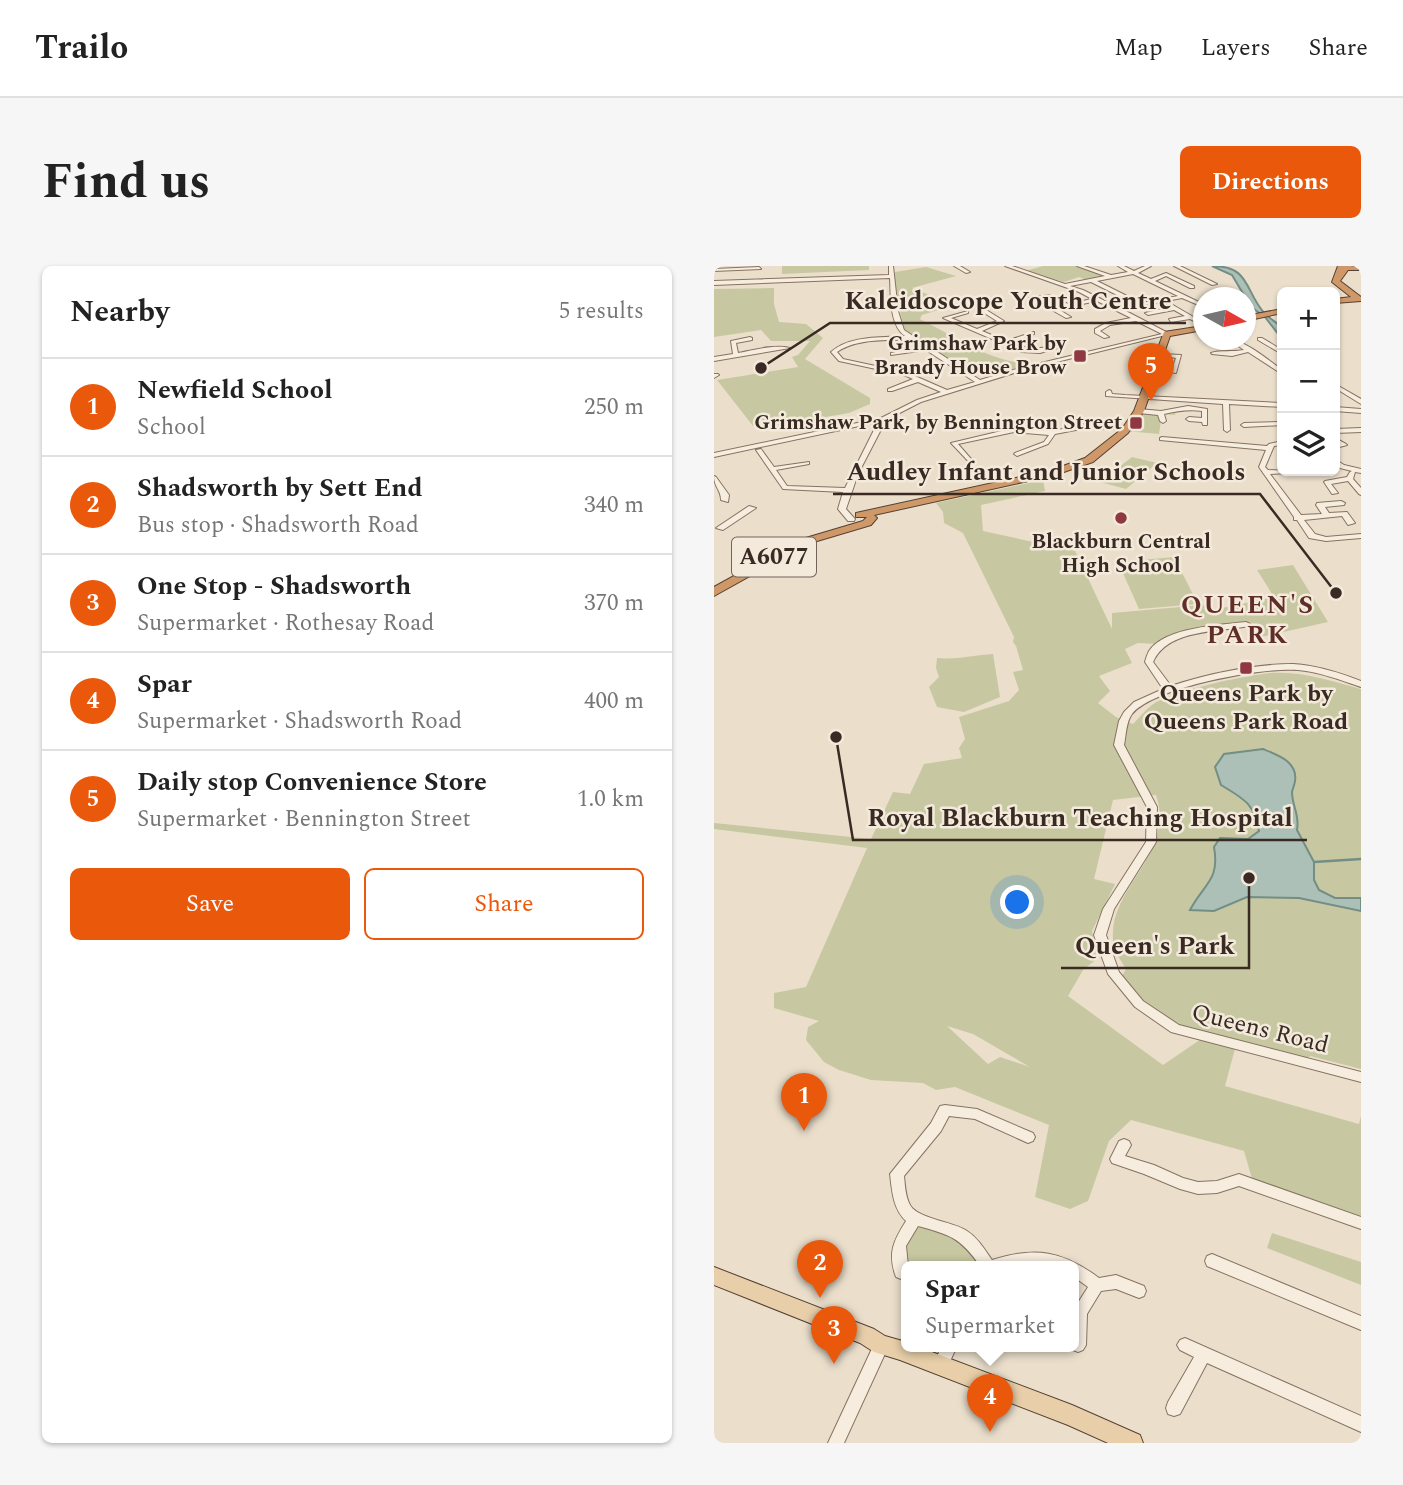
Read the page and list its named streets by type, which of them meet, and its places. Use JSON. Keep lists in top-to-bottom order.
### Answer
{
  "streets": {
    "highway": ["A6077"],
    "street": ["Queens Road"]
  },
  "districts": ["QUEEN'S PARK"],
  "places": {
    "transit": ["Grimshaw Park by Brandy House Brow", "Grimshaw Park, by Bennington Street", "Queens Park by Queens Park Road"],
    "other": [
      "Kaleidoscope Youth Centre",
      "Blackburn Central High School",
      "Audley Infant and Junior Schools",
      "Royal Blackburn Teaching Hospital",
      "Queen's Park"
    ]
  },
  "north": "right",
  "page": {
    "header": "Trailo",
    "nav": ["Map", "Layers", "Share"],
    "title": "Find us",
    "buttons": [
      "Directions",
      ["Save", "Share"]
    ],
    "heading": ["Nearby", "5 results"],
    "map_buttons": ["+", "−"],
    "pins": [
      "5",
      "1",
      "2",
      "3",
      "4"
    ],
    "list": [
      {
        "mark": "1",
        "name": "Newfield School",
        "note": "School",
        "value": "250 m"
      },
      {
        "mark": "2",
        "name": "Shadsworth by Sett End",
        "note": "Bus stop · Shadsworth Road",
        "value": "340 m"
      },
      {
        "mark": "3",
        "name": "One Stop - Shadsworth",
        "note": "Supermarket · Rothesay Road",
        "value": "370 m"
      },
      {
        "mark": "4",
        "name": "Spar",
        "note": "Supermarket · Shadsworth Road",
        "value": "400 m"
      },
      {
        "mark": "5",
        "name": "Daily stop Convenience Store",
        "note": "Supermarket · Bennington Street",
        "value": "1.0 km"
      }
    ],
    "popup": ["Spar", "Supermarket"]
  }
}
